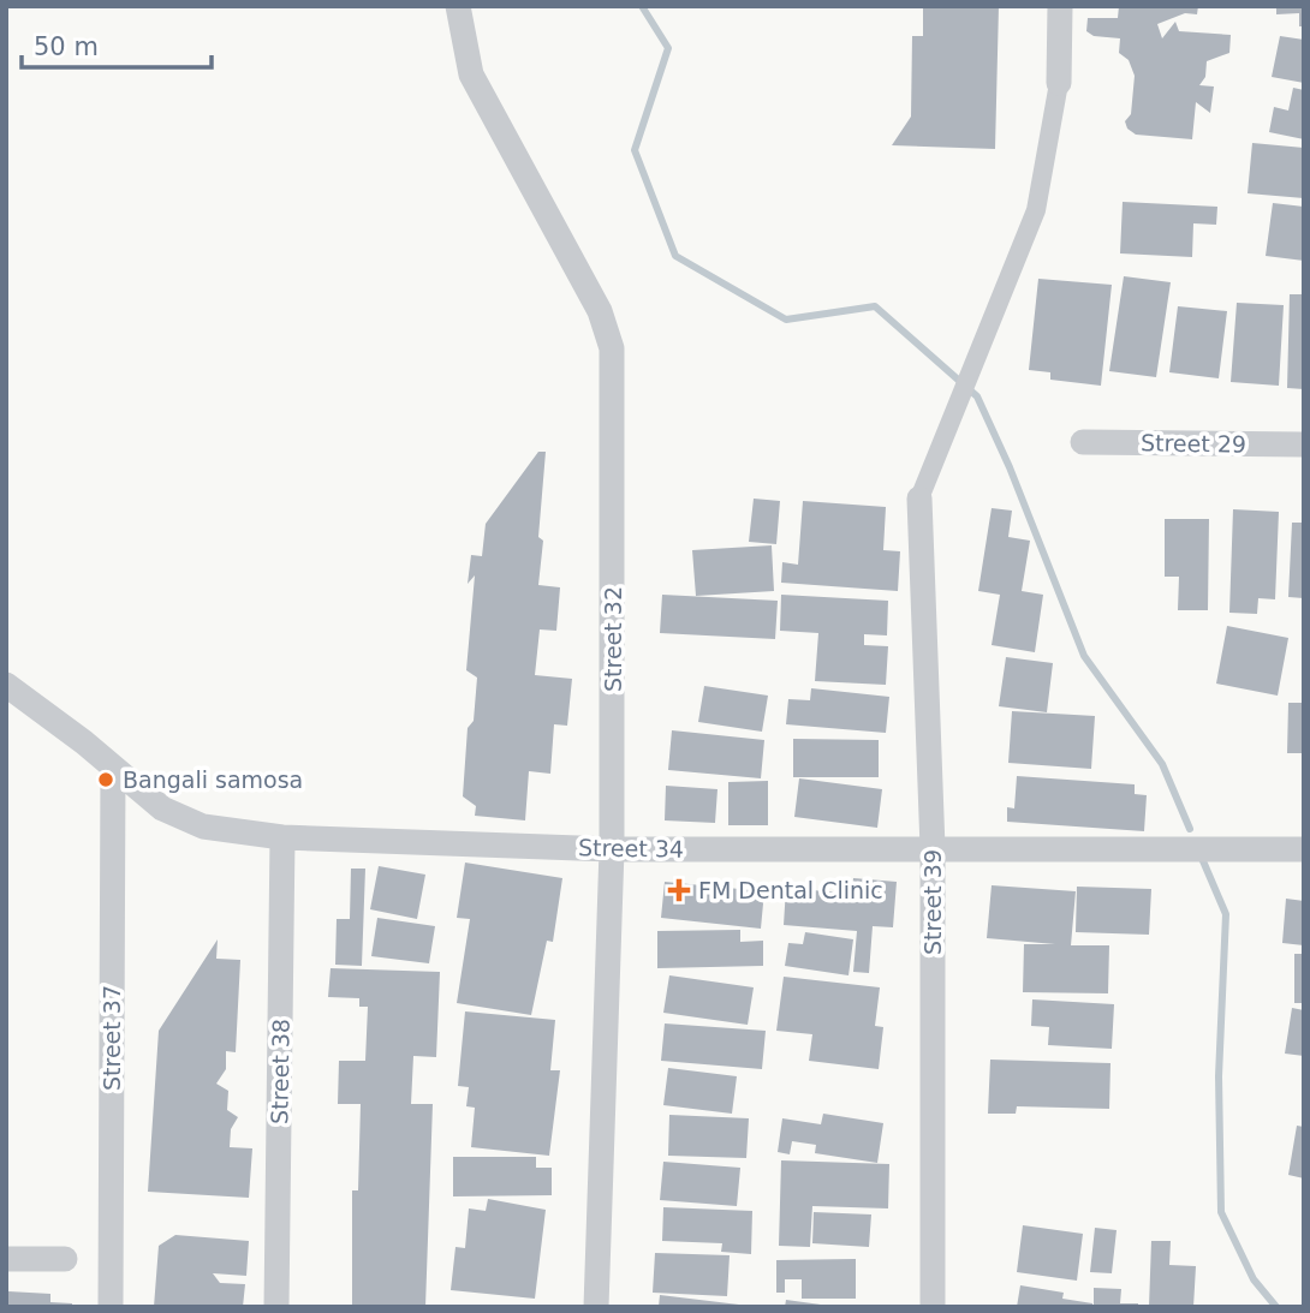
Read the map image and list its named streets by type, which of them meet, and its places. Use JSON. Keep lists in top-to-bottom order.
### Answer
{
  "streets": {
    "street": [
      "Street 29",
      "Street 32",
      "Street 34",
      "Street 39",
      "Street 37",
      "Street 38"
    ]
  },
  "crossings": [
    ["Street 32", "Street 34"],
    ["Street 34", "Street 39"],
    ["Street 34", "Street 37"],
    ["Street 34", "Street 38"]
  ],
  "places": {
    "other": ["Bangali samosa"],
    "health": ["FM Dental Clinic"]
  },
  "scale_bar": "50 m"
}
